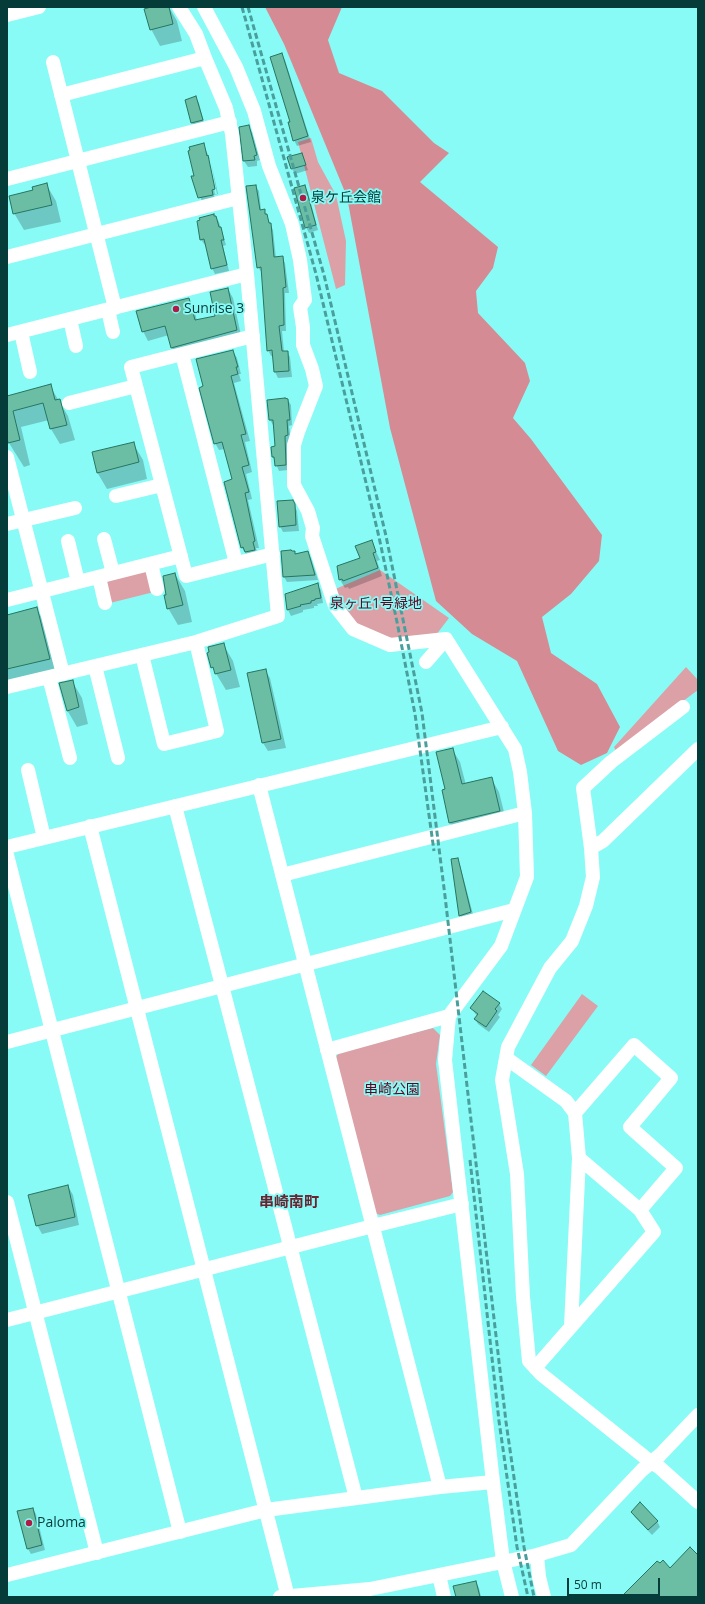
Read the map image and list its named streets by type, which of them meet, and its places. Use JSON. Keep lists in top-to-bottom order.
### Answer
{
  "districts": ["串崎南町"],
  "parks": ["泉ヶ丘1号緑地", "串崎公園"],
  "places": ["泉ケ丘会館", "Sunrise 3", "Paloma"],
  "scale_bar": "50 m"
}
